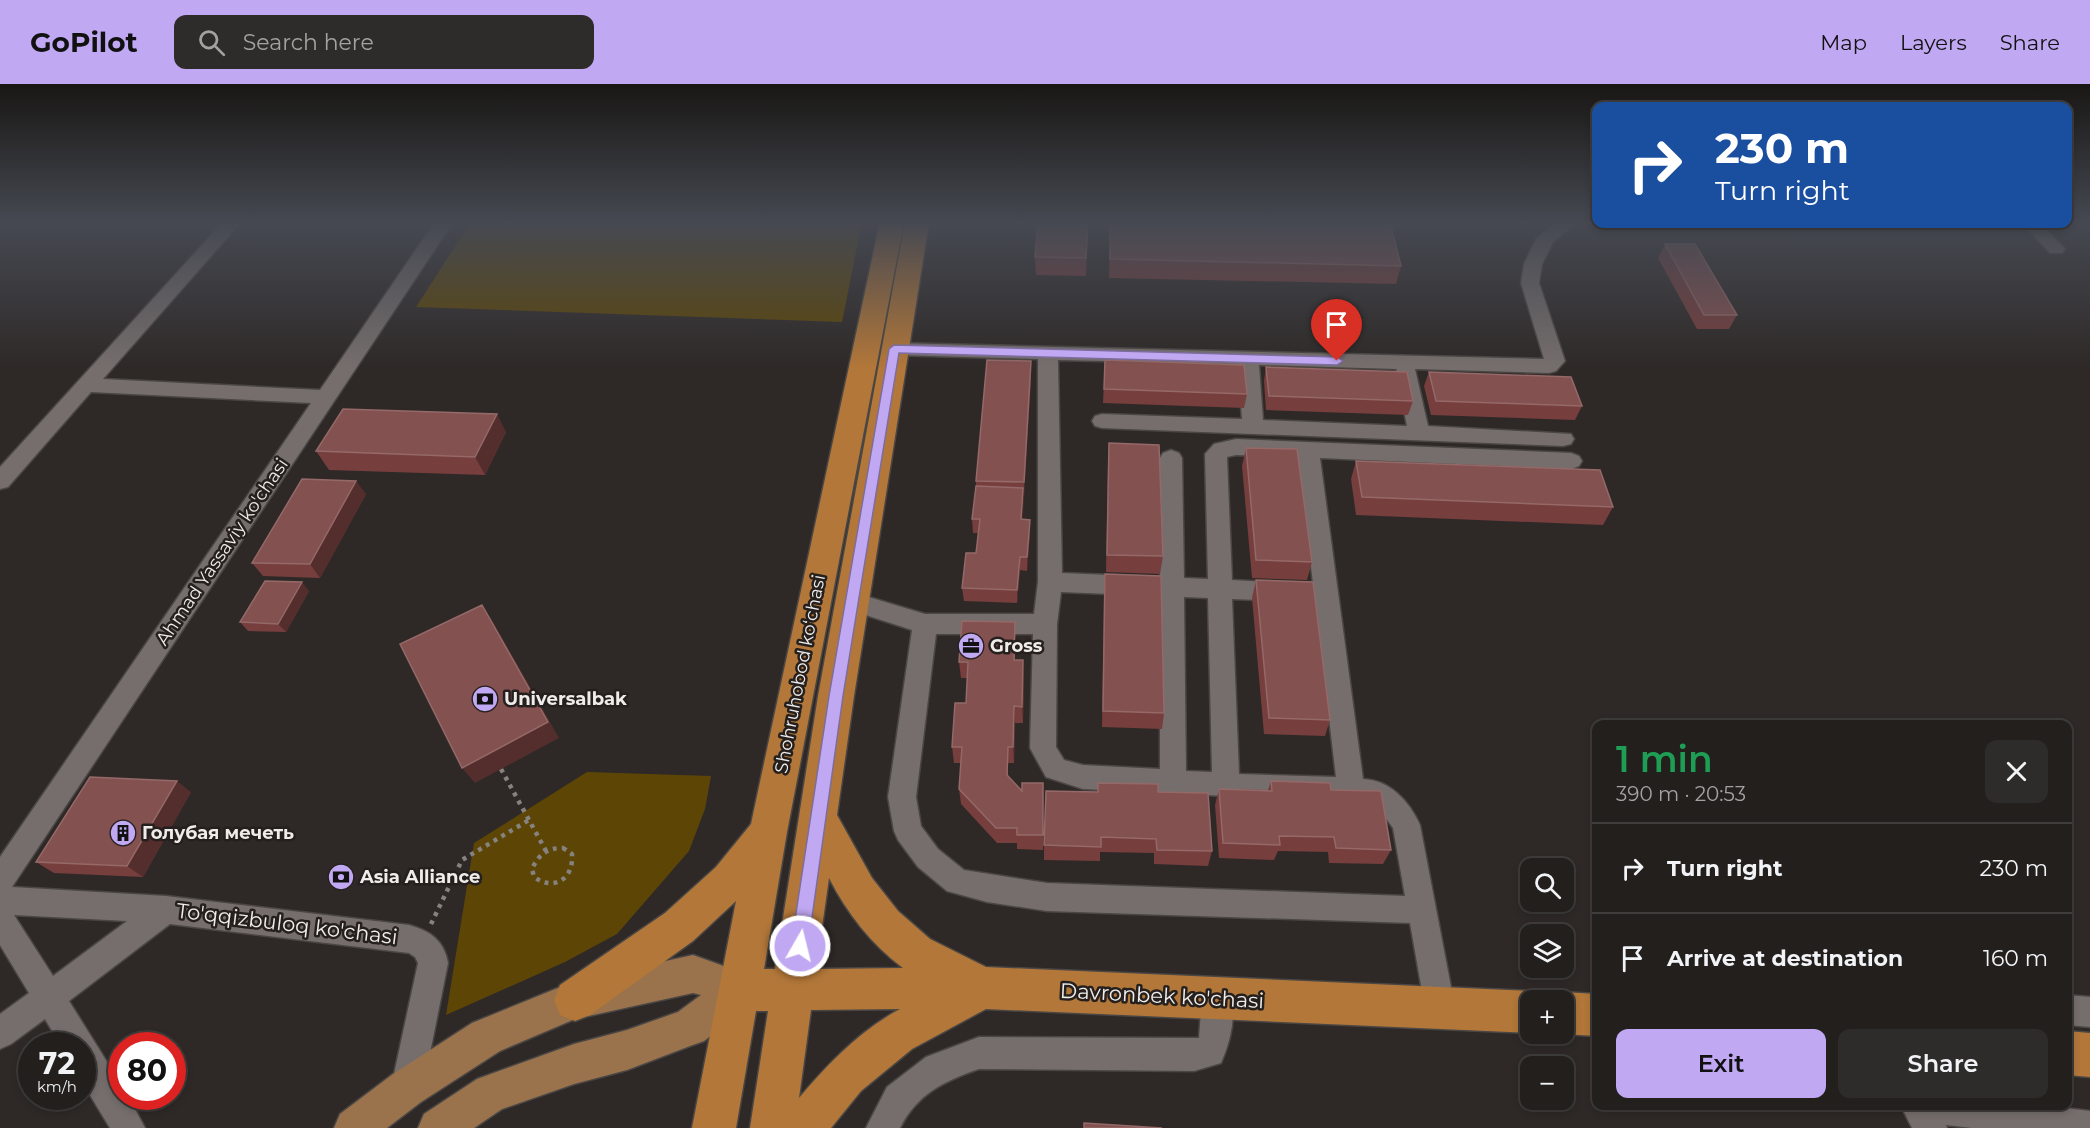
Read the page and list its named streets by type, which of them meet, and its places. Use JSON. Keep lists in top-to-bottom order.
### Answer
{
  "streets": {
    "highway": ["Shohruhobod koʻchasi", "Davronbek ko'chasi"],
    "street": ["Ahmad Yassaviy ko'chasi", "To'qqizbuloq ko'chasi"]
  },
  "crossings": [
    ["Shohruhobod koʻchasi", "Davronbek ko'chasi"]
  ],
  "places": {
    "office": ["Gross"],
    "bank": ["Universalbak", "Asia Alliance"],
    "building": ["Голубая мечеть"]
  },
  "page": {
    "header": "GoPilot",
    "search": "Search here",
    "nav": ["Map", "Layers", "Share"],
    "turn": ["230 m", "Turn right"],
    "heading": ["1 min", "390 m · 20:53"],
    "list": [
      {
        "name": "Turn right",
        "value": "230 m"
      },
      {
        "name": "Arrive at destination",
        "value": "160 m"
      }
    ],
    "map_buttons": ["+", "−"],
    "buttons": ["Exit", "Share"],
    "speed": "72 km/h",
    "limit": "80"
  }
}
